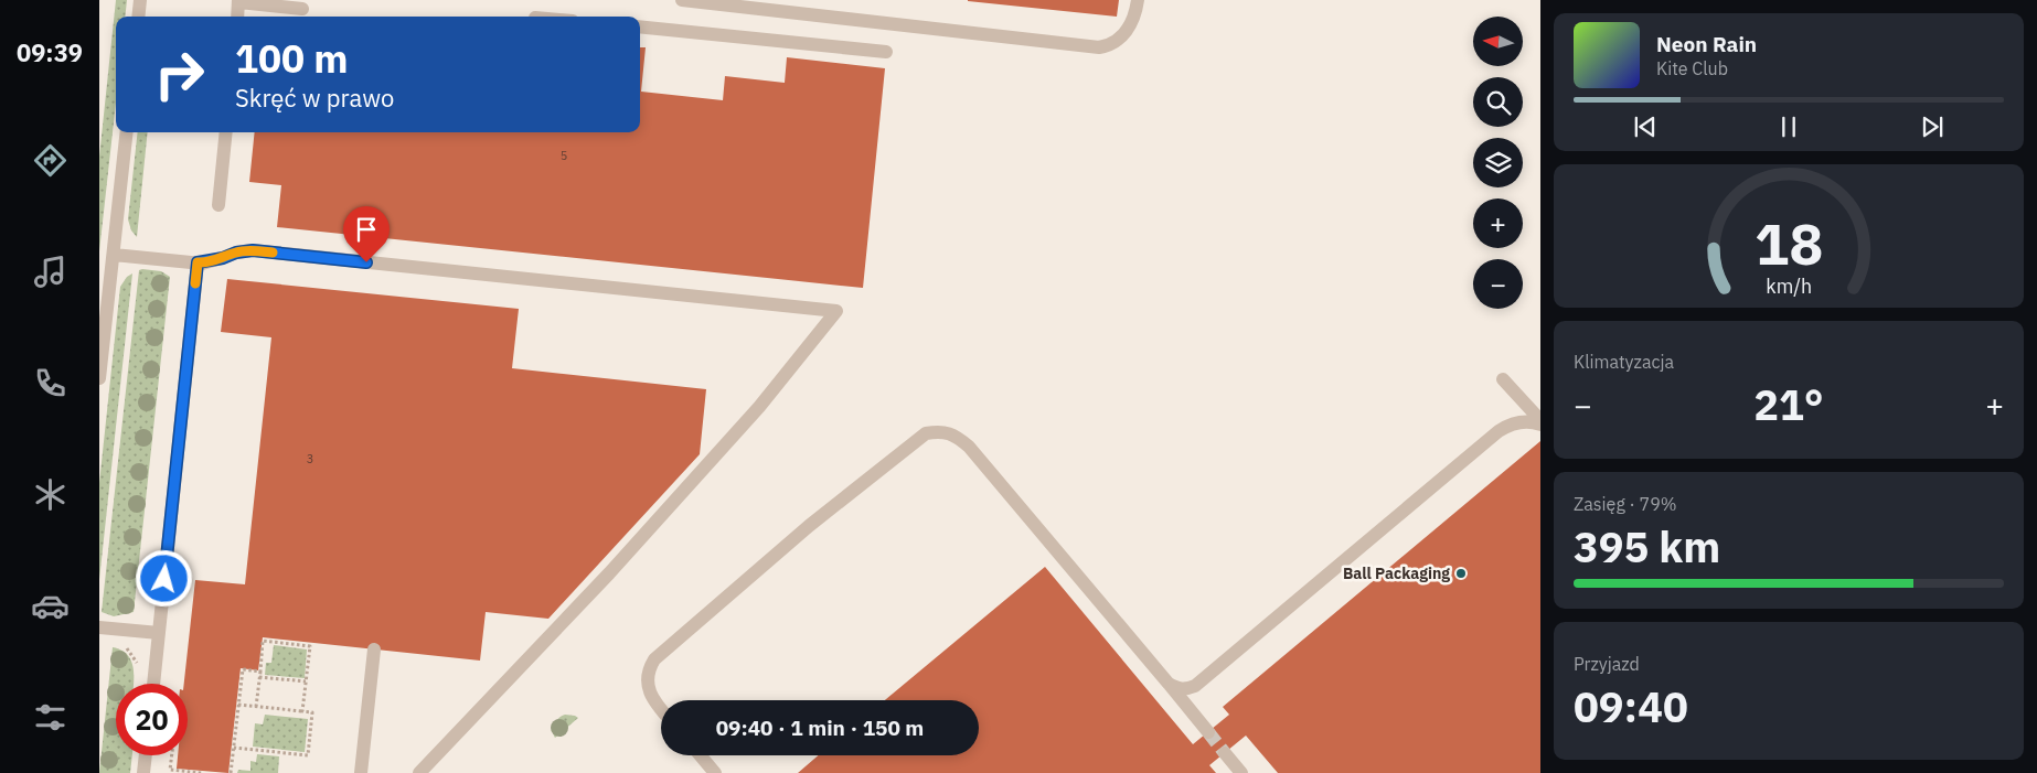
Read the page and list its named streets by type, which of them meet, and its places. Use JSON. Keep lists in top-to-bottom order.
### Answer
{
  "places": ["Ball Packaging"],
  "house_numbers": ["5", "3"],
  "north": "left",
  "page": {
    "tabs": "09:39",
    "map_buttons": ["+", "−"],
    "turn": ["100 m", "Skręć w prawo"],
    "song": ["Neon Rain", "Kite Club"],
    "tile": [
      "Klimatyzacja",
      ["Zasięg · 79%", "395 km"],
      ["Przyjazd", "09:40"]
    ],
    "heat": ["−", "21°", "+"],
    "limit": "20",
    "trip": "09:40 · 1 min · 150 m",
    "gauge": ["18", "km/h"]
  }
}
